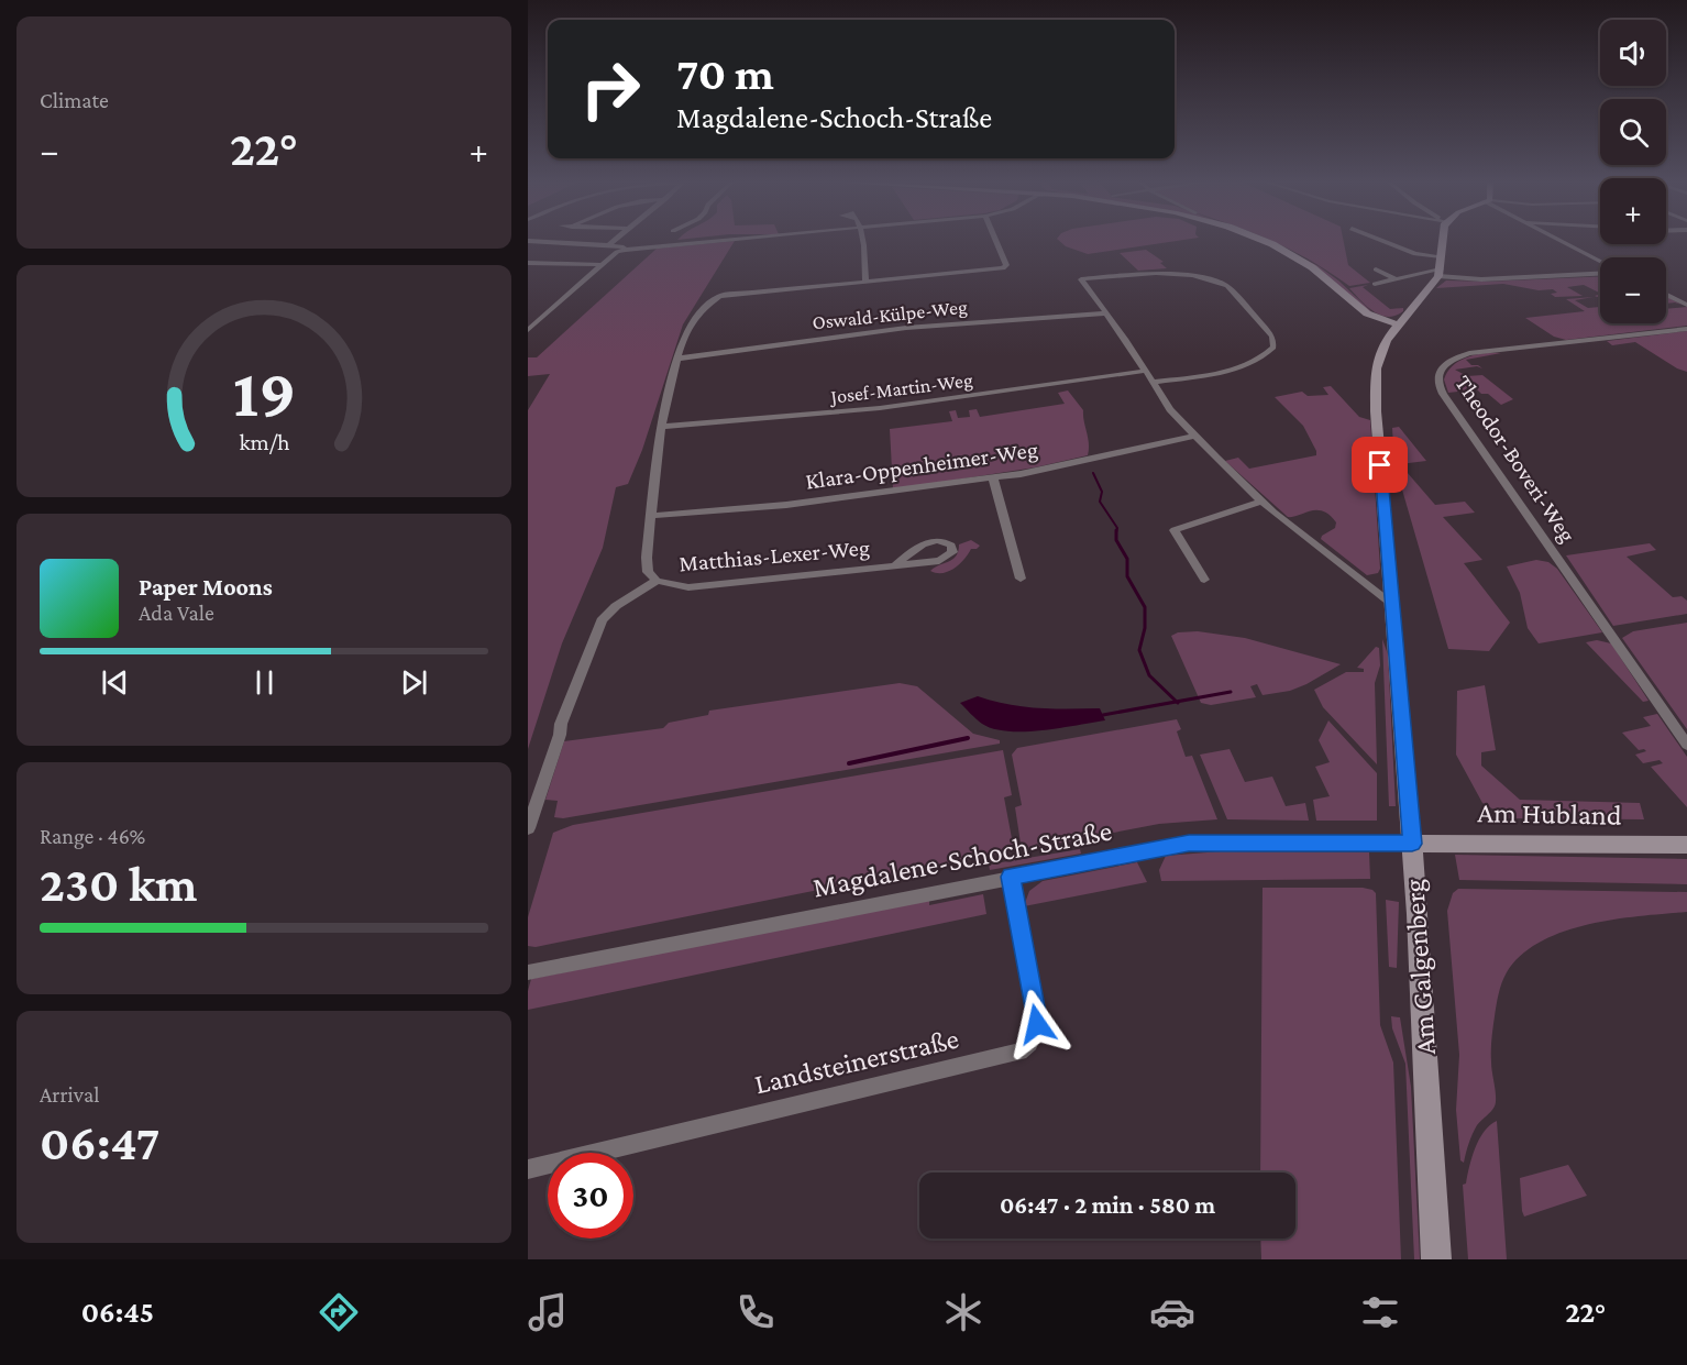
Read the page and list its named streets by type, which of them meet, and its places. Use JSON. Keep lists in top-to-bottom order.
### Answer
{
  "streets": {
    "street": [
      "Oswald-Külpe-Weg",
      "Josef-Martin-Weg",
      "Theodor-Boveri-Weg",
      "Klara-Oppenheimer-Weg",
      "Matthias-Lexer-Weg",
      "Am Hubland",
      "Magdalene-Schoch-Straße",
      "Am Galgenberg",
      "Landsteinerstraße"
    ]
  },
  "crossings": [
    ["Am Hubland", "Magdalene-Schoch-Straße"],
    ["Am Hubland", "Am Galgenberg"],
    ["Magdalene-Schoch-Straße", "Am Galgenberg"],
    ["Magdalene-Schoch-Straße", "Landsteinerstraße"]
  ],
  "page": {
    "tile": [
      "Climate",
      ["Range · 46%", "230 km"],
      ["Arrival", "06:47"]
    ],
    "map_buttons": ["+", "−"],
    "turn": ["70 m", "Magdalene-Schoch-Straße"],
    "heat": ["−", "22°", "+"],
    "song": ["Paper Moons", "Ada Vale"],
    "limit": "30",
    "trip": "06:47 · 2 min · 580 m",
    "tabs": ["06:45", "22°"],
    "gauge": ["19", "km/h"]
  }
}
